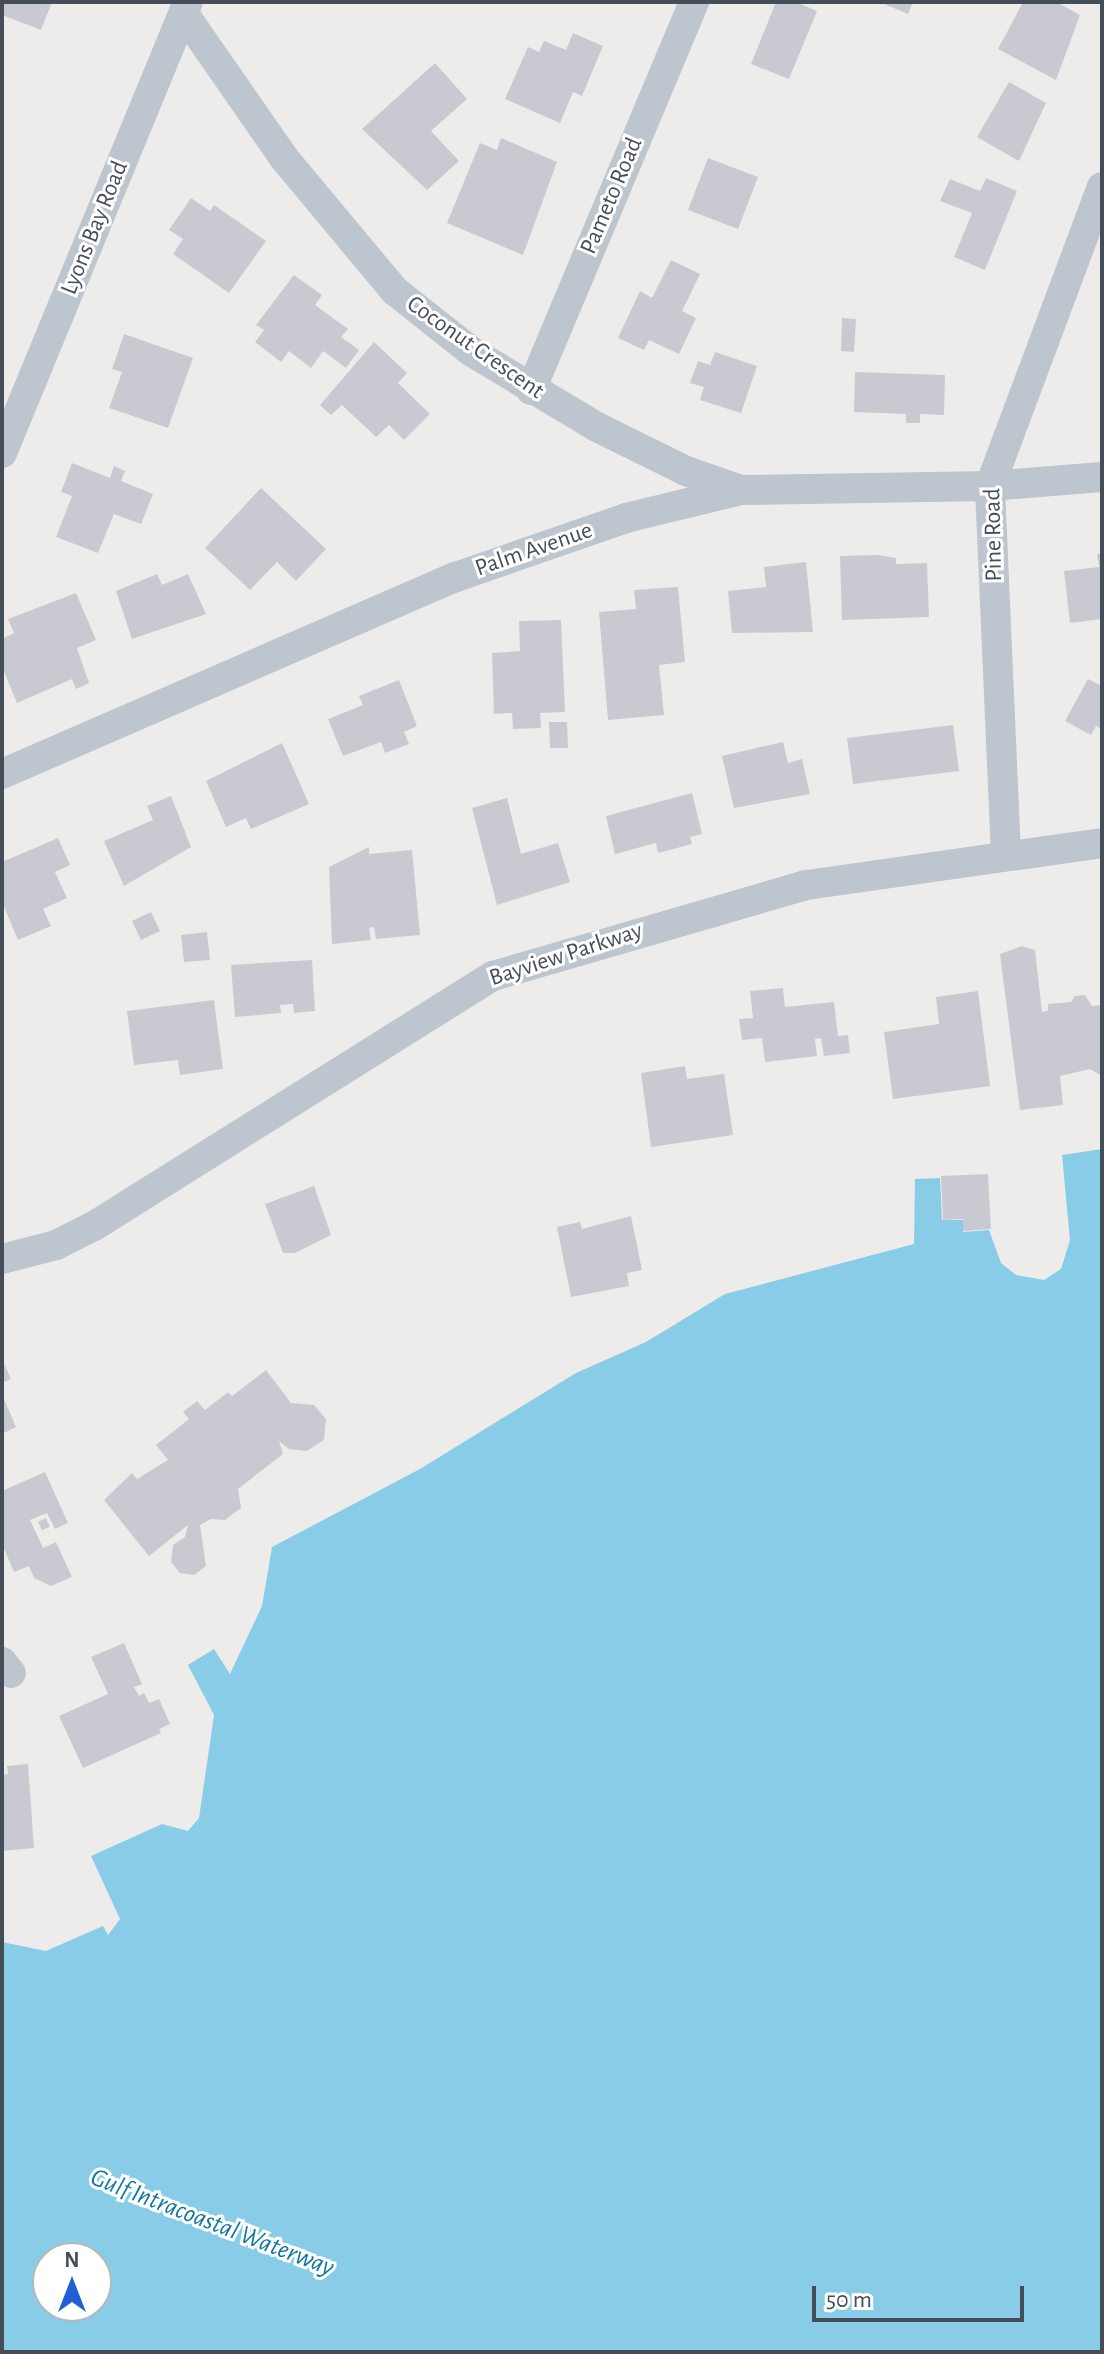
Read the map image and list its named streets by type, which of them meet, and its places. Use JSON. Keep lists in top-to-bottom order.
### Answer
{
  "streets": {
    "street": [
      "Pameto Road",
      "Lyons Bay Road",
      "Coconut Crescent",
      "Pine Road",
      "Palm Avenue",
      "Bayview Parkway"
    ]
  },
  "crossings": [
    ["Pameto Road", "Coconut Crescent"],
    ["Lyons Bay Road", "Coconut Crescent"],
    ["Coconut Crescent", "Palm Avenue"],
    ["Pine Road", "Palm Avenue"],
    ["Pine Road", "Bayview Parkway"]
  ],
  "water": ["Gulf Intracoastal Waterway"],
  "scale_bar": "50 m",
  "north": "top"
}
